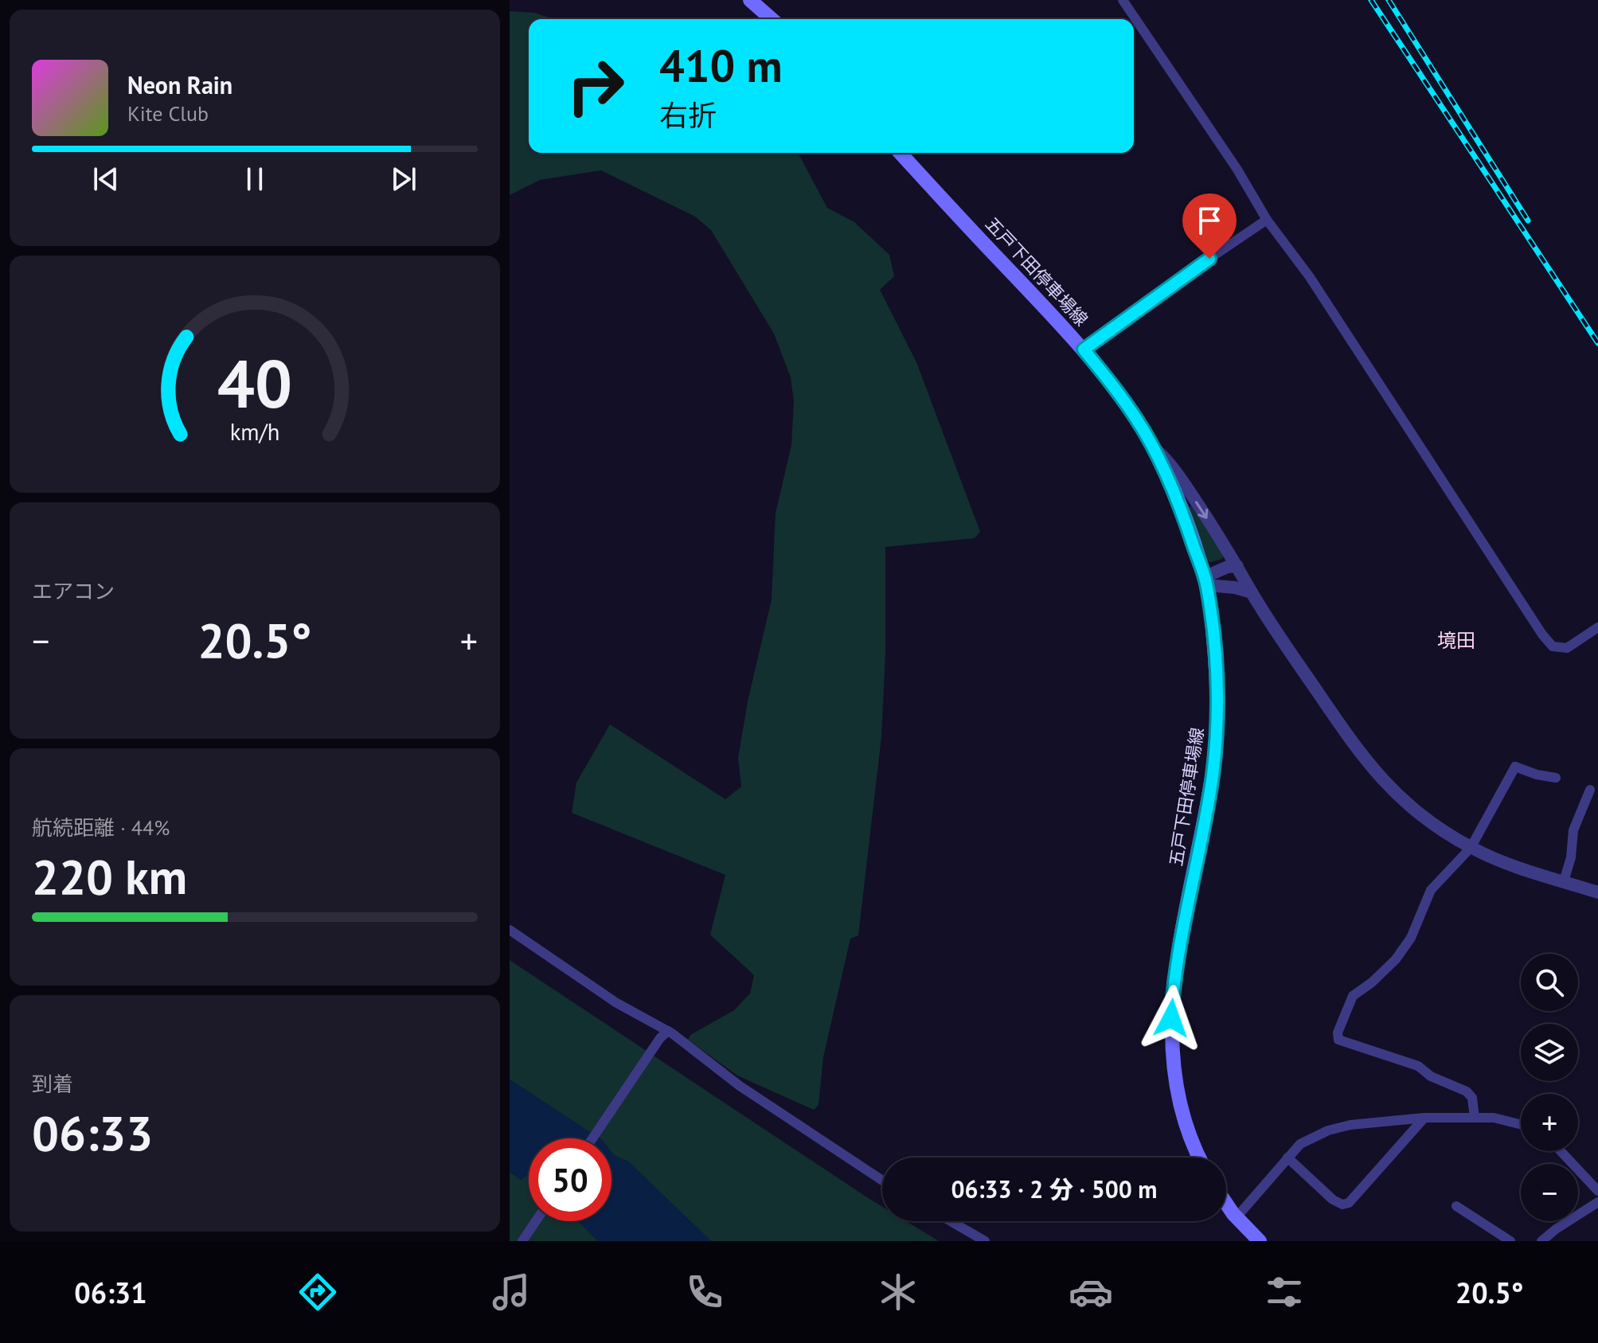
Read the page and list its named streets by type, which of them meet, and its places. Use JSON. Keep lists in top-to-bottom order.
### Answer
{
  "streets": {
    "main road": ["五戸下田停車場線"]
  },
  "districts": ["境田"],
  "page": {
    "turn": ["410 m", "右折"],
    "song": ["Neon Rain", "Kite Club"],
    "tile": [
      "エアコン",
      ["航続距離 · 44%", "220 km"],
      ["到着", "06:33"]
    ],
    "heat": ["−", "20.5°", "+"],
    "map_buttons": ["+", "−"],
    "limit": "50",
    "trip": "06:33 · 2 分 · 500 m",
    "tabs": ["06:31", "20.5°"],
    "gauge": ["40", "km/h"]
  }
}
